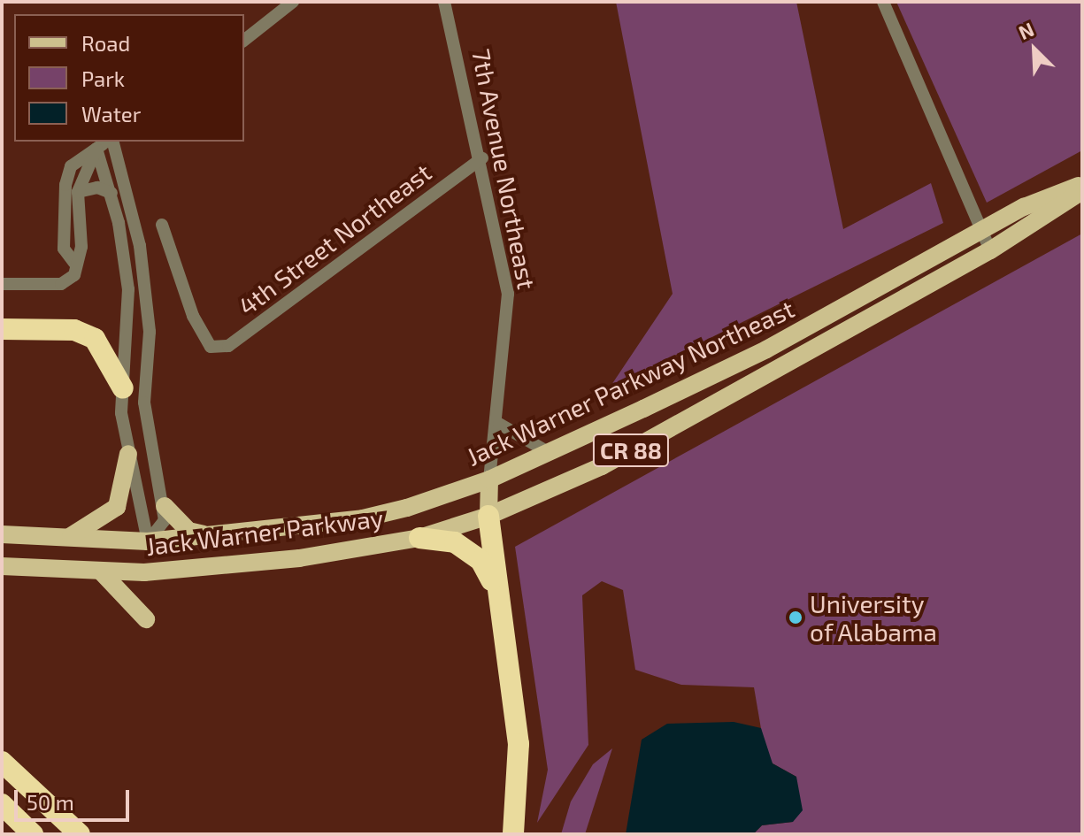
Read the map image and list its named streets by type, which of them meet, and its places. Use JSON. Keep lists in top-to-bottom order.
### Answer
{
  "streets": {
    "main road": [
      "7th Avenue Northeast",
      "Jack Warner Parkway Northeast",
      "CR 88",
      "Jack Warner Parkway"
    ],
    "street": ["4th Street Northeast"]
  },
  "crossings": [
    ["7th Avenue Northeast", "4th Street Northeast"],
    ["7th Avenue Northeast", "Jack Warner Parkway Northeast"],
    ["7th Avenue Northeast", "Jack Warner Parkway"],
    ["Jack Warner Parkway Northeast", "Jack Warner Parkway"]
  ],
  "places": ["University of Alabama"],
  "legend": ["Road", "Park", "Water"],
  "scale_bar": "50 m",
  "north": "top left"
}
